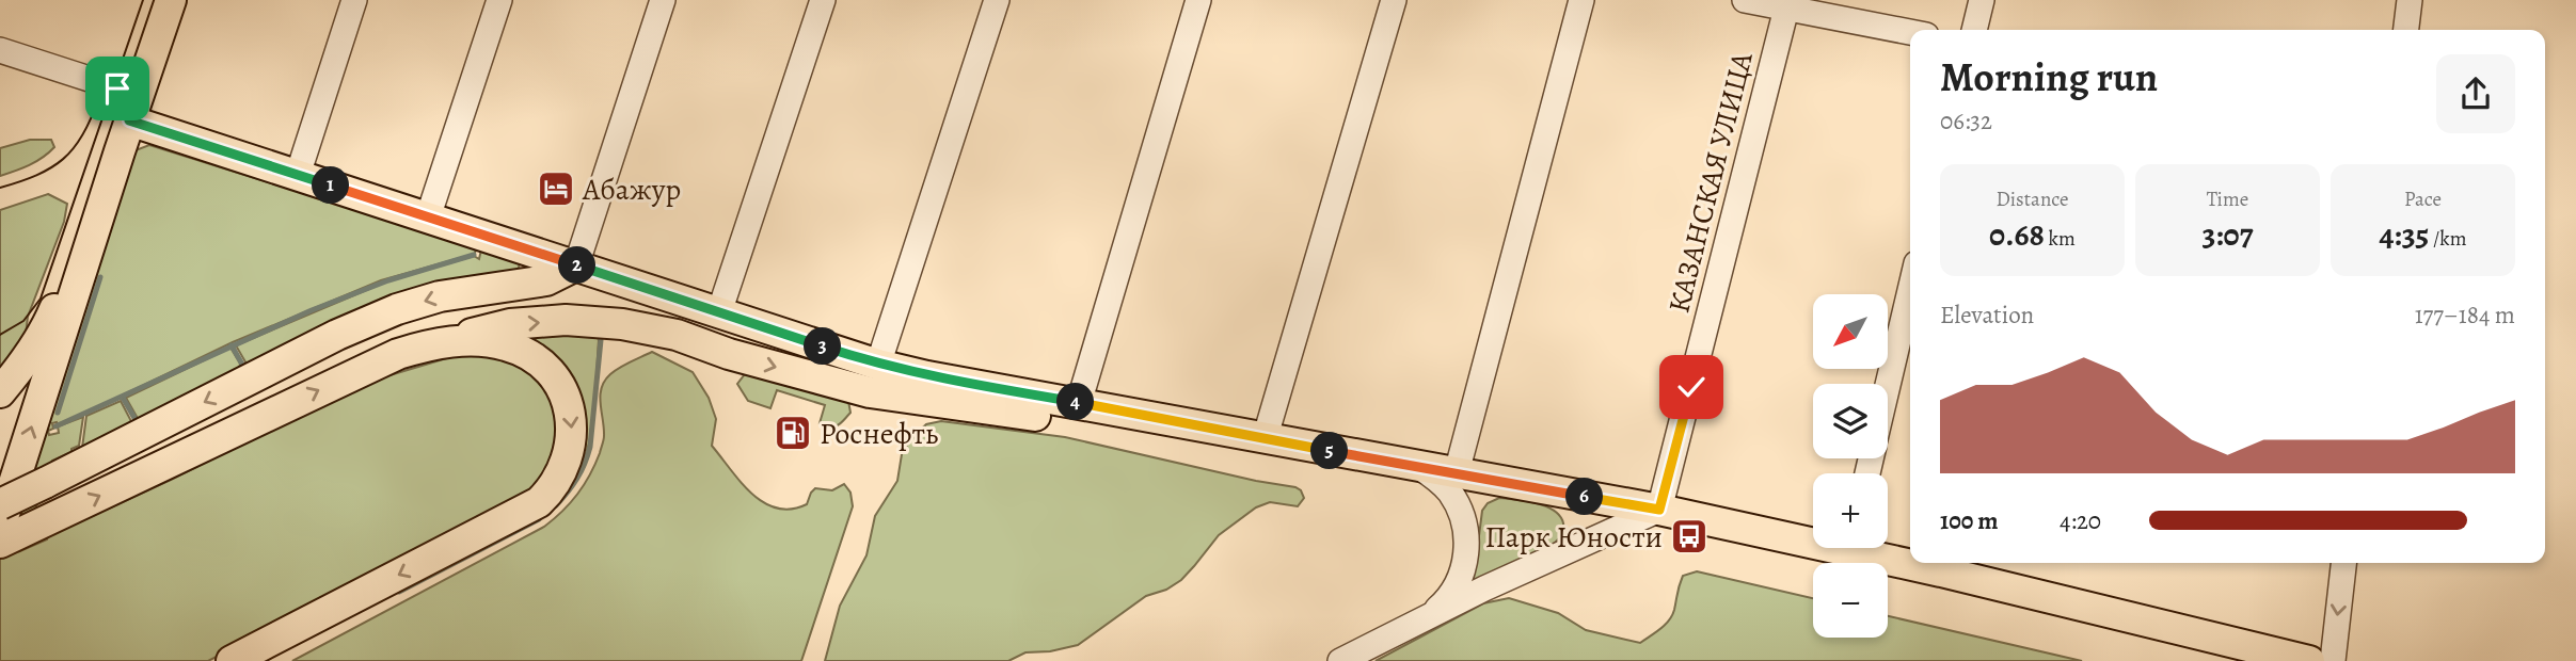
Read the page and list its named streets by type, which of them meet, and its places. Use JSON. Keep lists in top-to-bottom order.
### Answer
{
  "streets": {
    "street": ["КАЗАНСКАЯ УЛИЦА"]
  },
  "places": {
    "hotel": ["Абажур"],
    "fuel station": ["Роснефть"],
    "bus stop": ["Парк Юности"]
  },
  "north": "bottom left",
  "page": {
    "heading": ["Morning run", "06:32"],
    "stats": [
      ["Distance", "0.68 km"],
      ["Time", "3:07"],
      ["Pace", "4:35 /km"]
    ],
    "pins": [
      "1",
      "2",
      "3",
      "4",
      "5",
      "6"
    ],
    "chart": ["Elevation", "177–184 m"],
    "map_buttons": ["+", "−"],
    "list": [
      {
        "name": "100 m",
        "note": "4:20"
      }
    ]
  }
}
